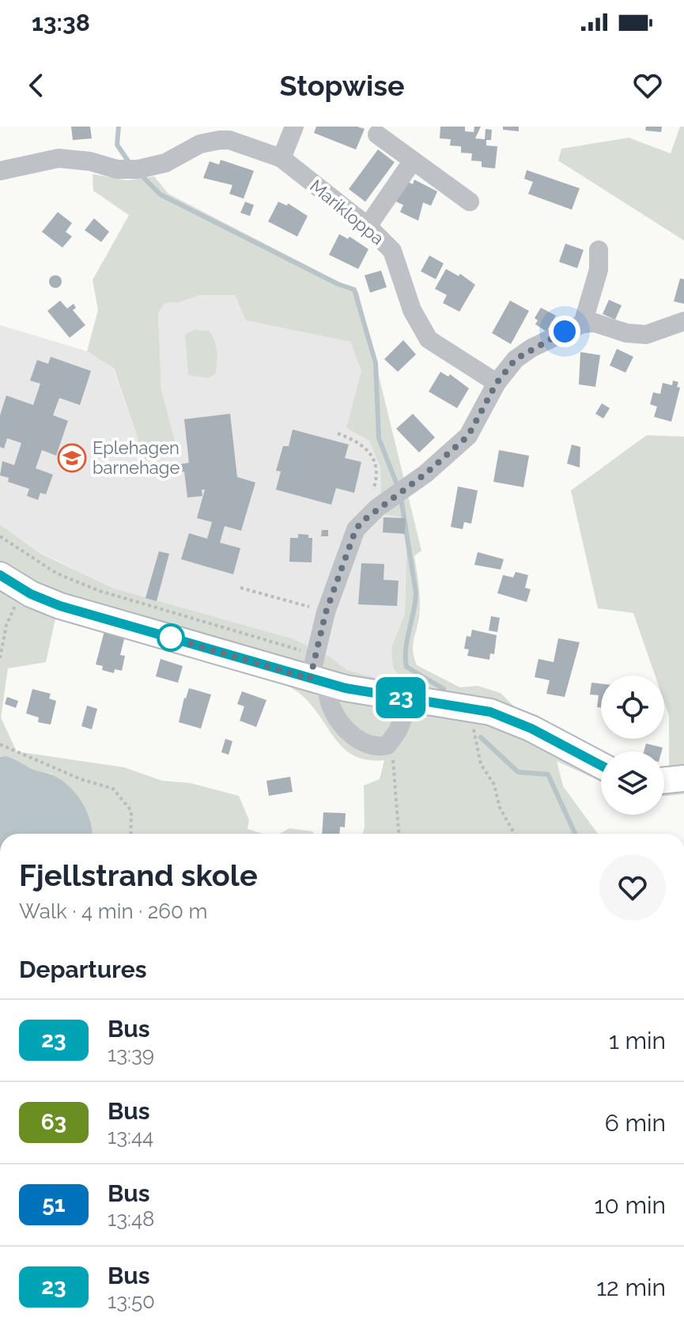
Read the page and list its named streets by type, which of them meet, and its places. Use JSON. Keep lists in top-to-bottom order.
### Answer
{
  "streets": {
    "street": ["Marikloppa"]
  },
  "places": {
    "school or university": ["Eplehagen barnehage"]
  },
  "lines": ["bus line 23"],
  "page": {
    "status": "13:38",
    "header": "Stopwise",
    "on_map": "23",
    "heading": [
      ["Fjellstrand skole", "Walk · 4 min · 260 m"],
      "Departures"
    ],
    "list": [
      {
        "mark": "23",
        "name": "Bus",
        "note": "13:39",
        "value": "1 min"
      },
      {
        "mark": "63",
        "name": "Bus",
        "note": "13:44",
        "value": "6 min"
      },
      {
        "mark": "51",
        "name": "Bus",
        "note": "13:48",
        "value": "10 min"
      },
      {
        "mark": "23",
        "name": "Bus",
        "note": "13:50",
        "value": "12 min"
      }
    ]
  }
}
